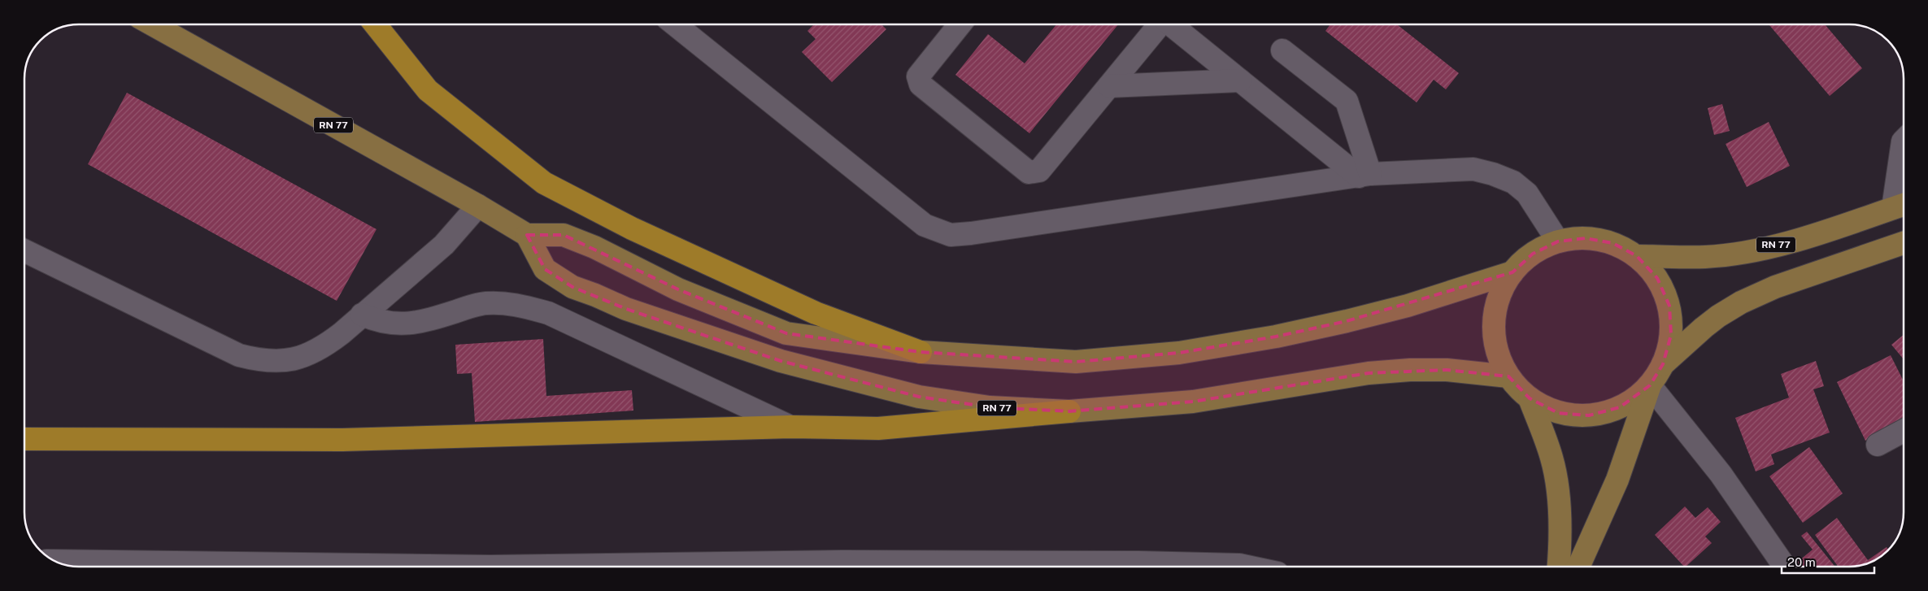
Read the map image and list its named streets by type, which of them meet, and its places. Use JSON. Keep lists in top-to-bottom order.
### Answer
{
  "streets": {
    "main road": ["RN 77"]
  },
  "scale_bar": "20 m"
}
